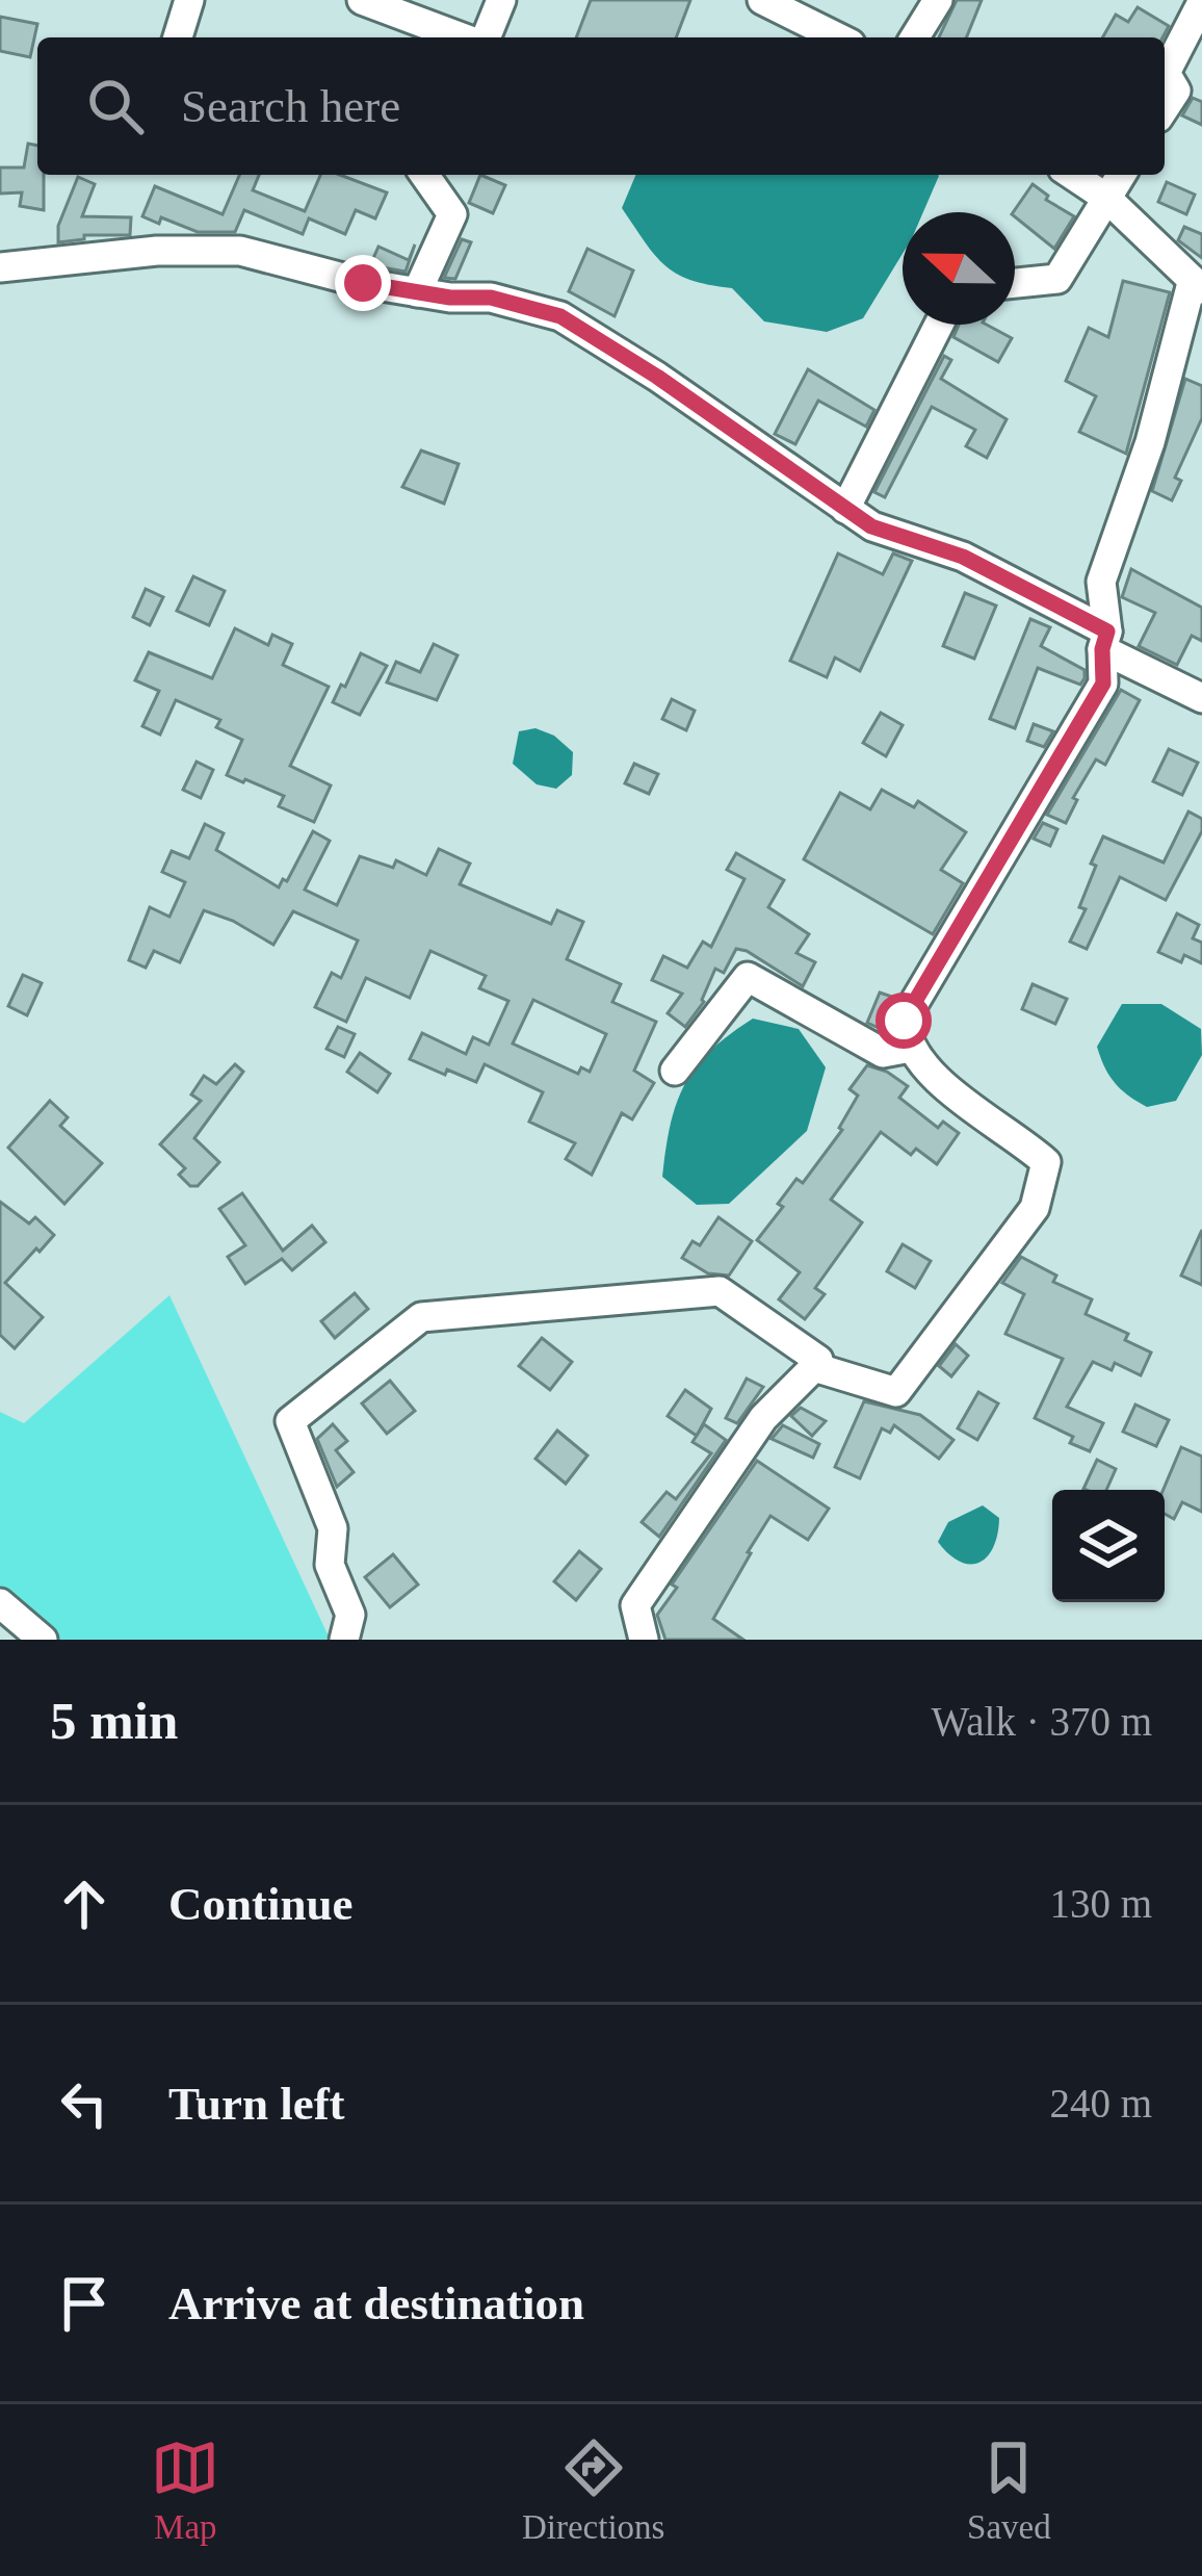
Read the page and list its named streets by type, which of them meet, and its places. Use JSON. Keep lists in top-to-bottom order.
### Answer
{
  "north": "left",
  "page": {
    "search": "Search here",
    "heading": ["5 min", "Walk · 370 m"],
    "list": [
      ["Continue", "130 m"],
      ["Turn left", "240 m"],
      "Arrive at destination"
    ],
    "nav": ["Map", "Directions", "Saved"]
  }
}
